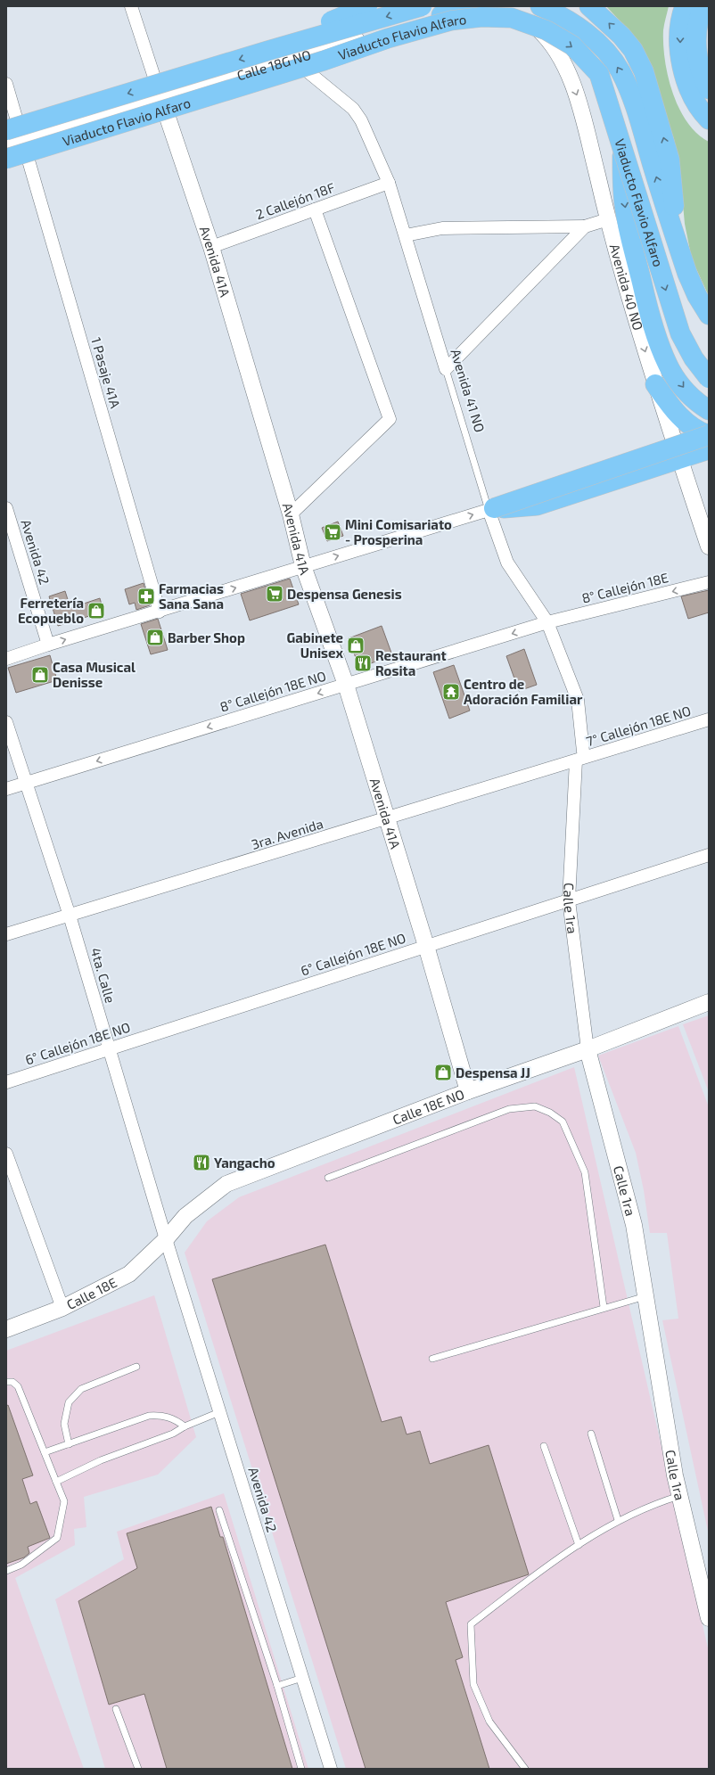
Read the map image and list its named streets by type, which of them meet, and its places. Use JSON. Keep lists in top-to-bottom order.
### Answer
{
  "streets": {
    "main road": ["Viaducto Flavio Alfaro"],
    "street": [
      "Calle 18G NO",
      "2 Callejón 18F",
      "Avenida 41A",
      "Avenida 40 NO",
      "1 Pasaje 41A",
      "Avenida 41 NO",
      "Avenida 42",
      "8° Callejón 18E",
      "8° Callejón 18E NO",
      "7° Callejón 18E NO",
      "3ra. Avenida",
      "Calle 1ra",
      "6° Callejón 18E NO",
      "4ta. Calle",
      "Calle 18E NO",
      "Calle 18E"
    ]
  },
  "crossings": [
    ["Calle 18G NO", "Avenida 41A"],
    ["Calle 18G NO", "Avenida 40 NO"],
    ["Calle 18G NO", "1 Pasaje 41A"],
    ["Calle 18G NO", "Avenida 41 NO"],
    ["2 Callejón 18F", "Avenida 41A"],
    ["2 Callejón 18F", "Avenida 41 NO"],
    ["Avenida 41A", "8° Callejón 18E NO"],
    ["Avenida 41A", "3ra. Avenida"],
    ["Avenida 41A", "6° Callejón 18E NO"],
    ["Avenida 41A", "Calle 18E NO"],
    ["Avenida 41 NO", "8° Callejón 18E"],
    ["Avenida 41 NO", "8° Callejón 18E NO"],
    ["Avenida 41 NO", "7° Callejón 18E NO"],
    ["Avenida 41 NO", "3ra. Avenida"],
    ["Avenida 41 NO", "Calle 1ra"],
    ["Avenida 42", "4ta. Calle"],
    ["Avenida 42", "Calle 18E NO"],
    ["Avenida 42", "Calle 18E"],
    ["8° Callejón 18E", "8° Callejón 18E NO"],
    ["8° Callejón 18E NO", "4ta. Calle"],
    ["7° Callejón 18E NO", "3ra. Avenida"],
    ["7° Callejón 18E NO", "Calle 1ra"],
    ["3ra. Avenida", "Calle 1ra"],
    ["3ra. Avenida", "4ta. Calle"],
    ["Calle 1ra", "6° Callejón 18E NO"],
    ["Calle 1ra", "Calle 18E NO"],
    ["6° Callejón 18E NO", "4ta. Calle"],
    ["4ta. Calle", "Calle 18E NO"],
    ["4ta. Calle", "Calle 18E"],
    ["Calle 18E NO", "Calle 18E"]
  ],
  "one_way": ["Avenida 40 NO", "8° Callejón 18E", "8° Callejón 18E NO"],
  "places": {
    "supermarket": ["Mini Comisariato - Prosperina", "Despensa Genesis"],
    "pharmacy": ["Farmacias Sana Sana"],
    "shop": [
      "Ferretería Ecopueblo",
      "Barber Shop",
      "Gabinete Unisex",
      "Casa Musical Denisse",
      "Despensa JJ"
    ],
    "restaurant": ["Restaurant Rosita", "Yangacho"],
    "temple": ["Centro de Adoración Familiar"]
  }
}
